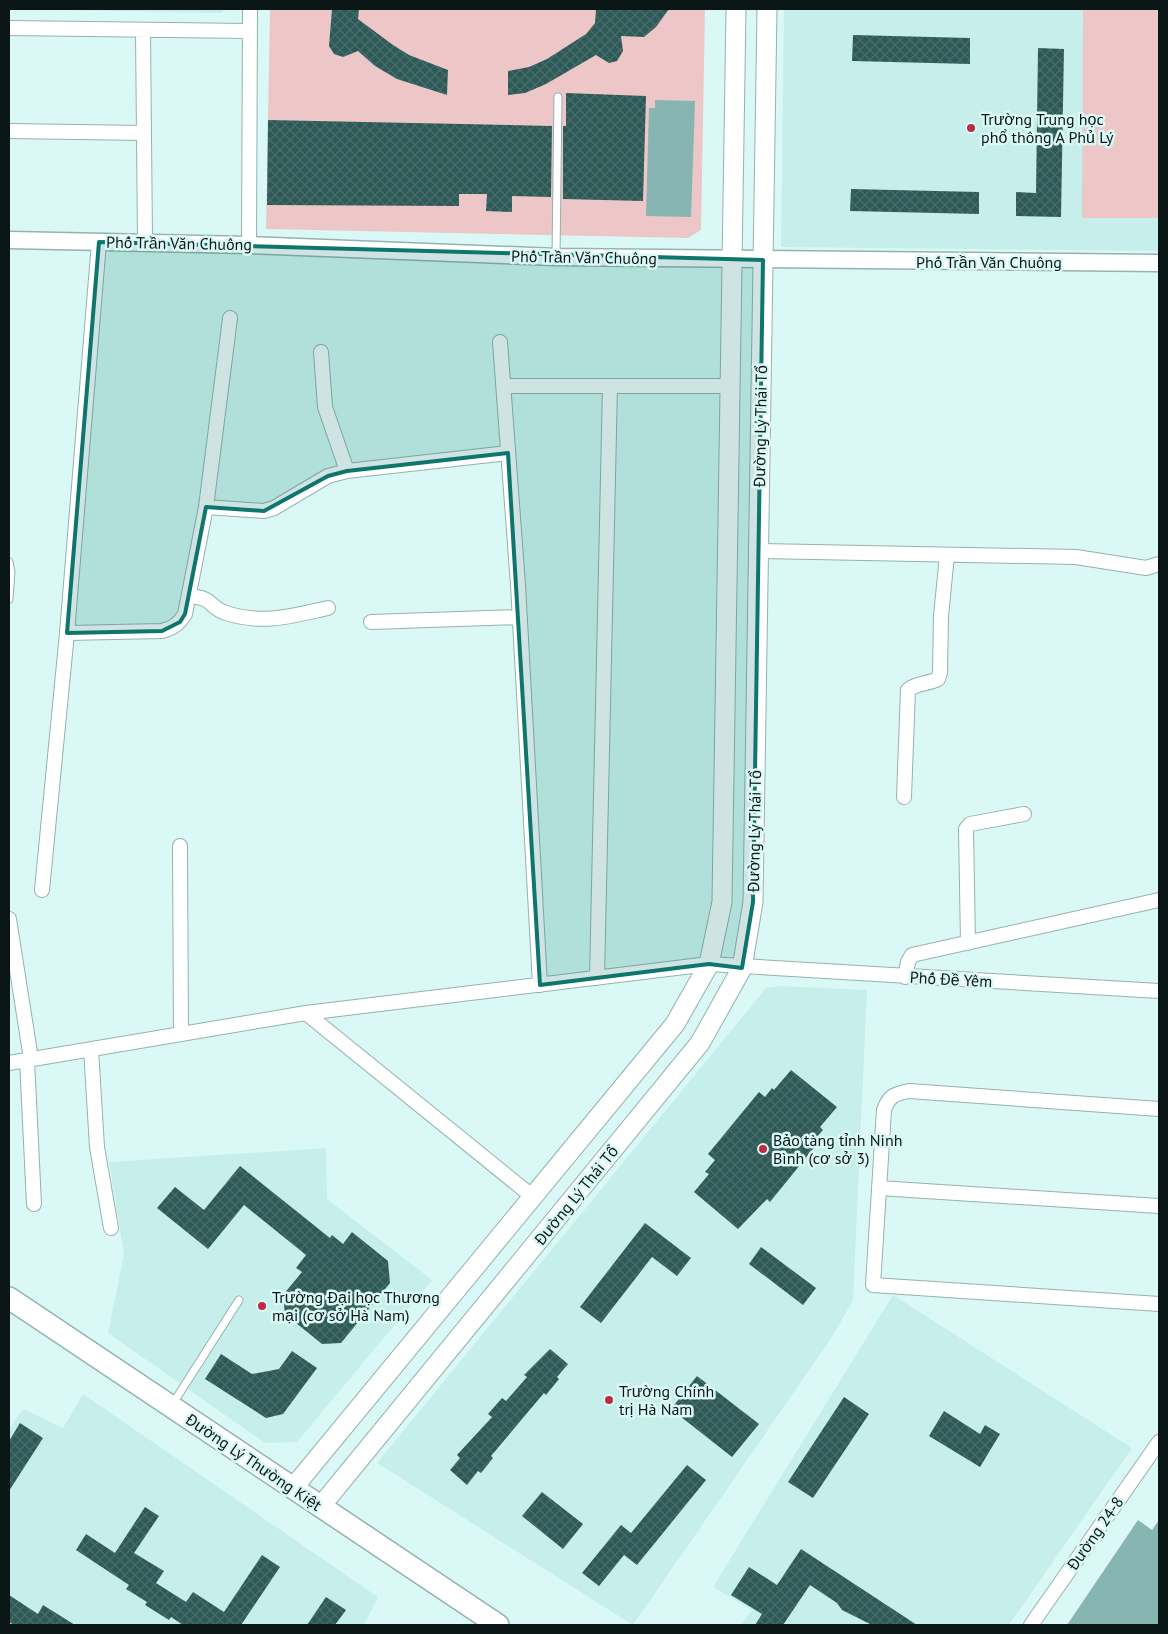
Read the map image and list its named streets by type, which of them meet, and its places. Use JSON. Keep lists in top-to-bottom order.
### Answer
{
  "streets": {
    "main road": ["Đường Lý Thái Tổ", "Đường Lý Thường Kiệt"],
    "street": ["Phố Trần Văn Chuông", "Phố Đề Yêm", "Đường 24-8"]
  },
  "crossings": [
    ["Phố Trần Văn Chuông", "Đường Lý Thái Tổ"],
    ["Đường Lý Thái Tổ", "Phố Đề Yêm"],
    ["Đường Lý Thái Tổ", "Đường Lý Thường Kiệt"]
  ],
  "places": [
    "Trường Trung học phổ thông A Phủ Lý",
    "Bảo tàng tỉnh Ninh Bình (cơ sở 3)",
    "Trường Đại học Thương mại (cơ sở Hà Nam)",
    "Trường Chính trị Hà Nam"
  ]
}
